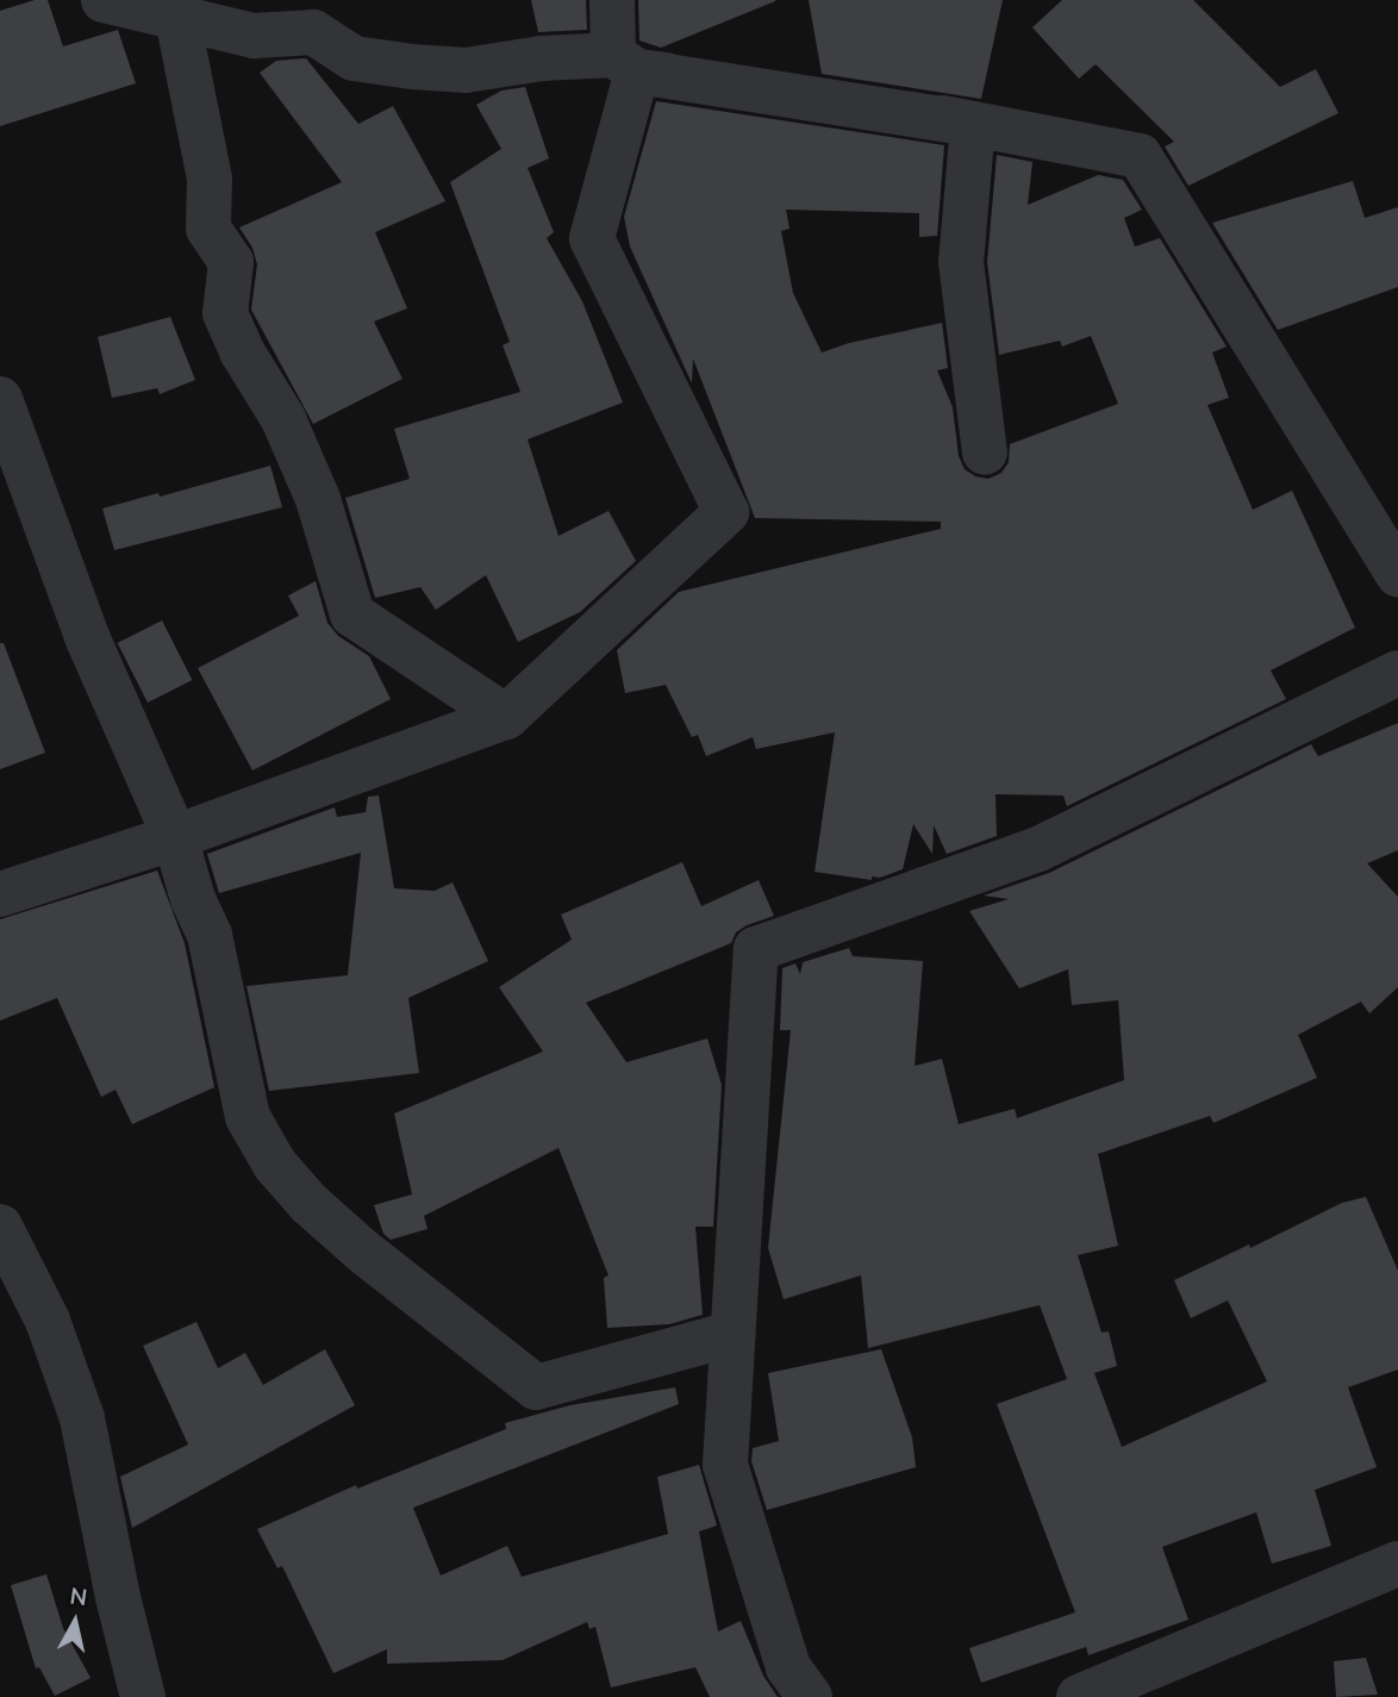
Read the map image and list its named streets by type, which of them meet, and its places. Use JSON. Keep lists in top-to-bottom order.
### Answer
{
  "north": "top"
}
